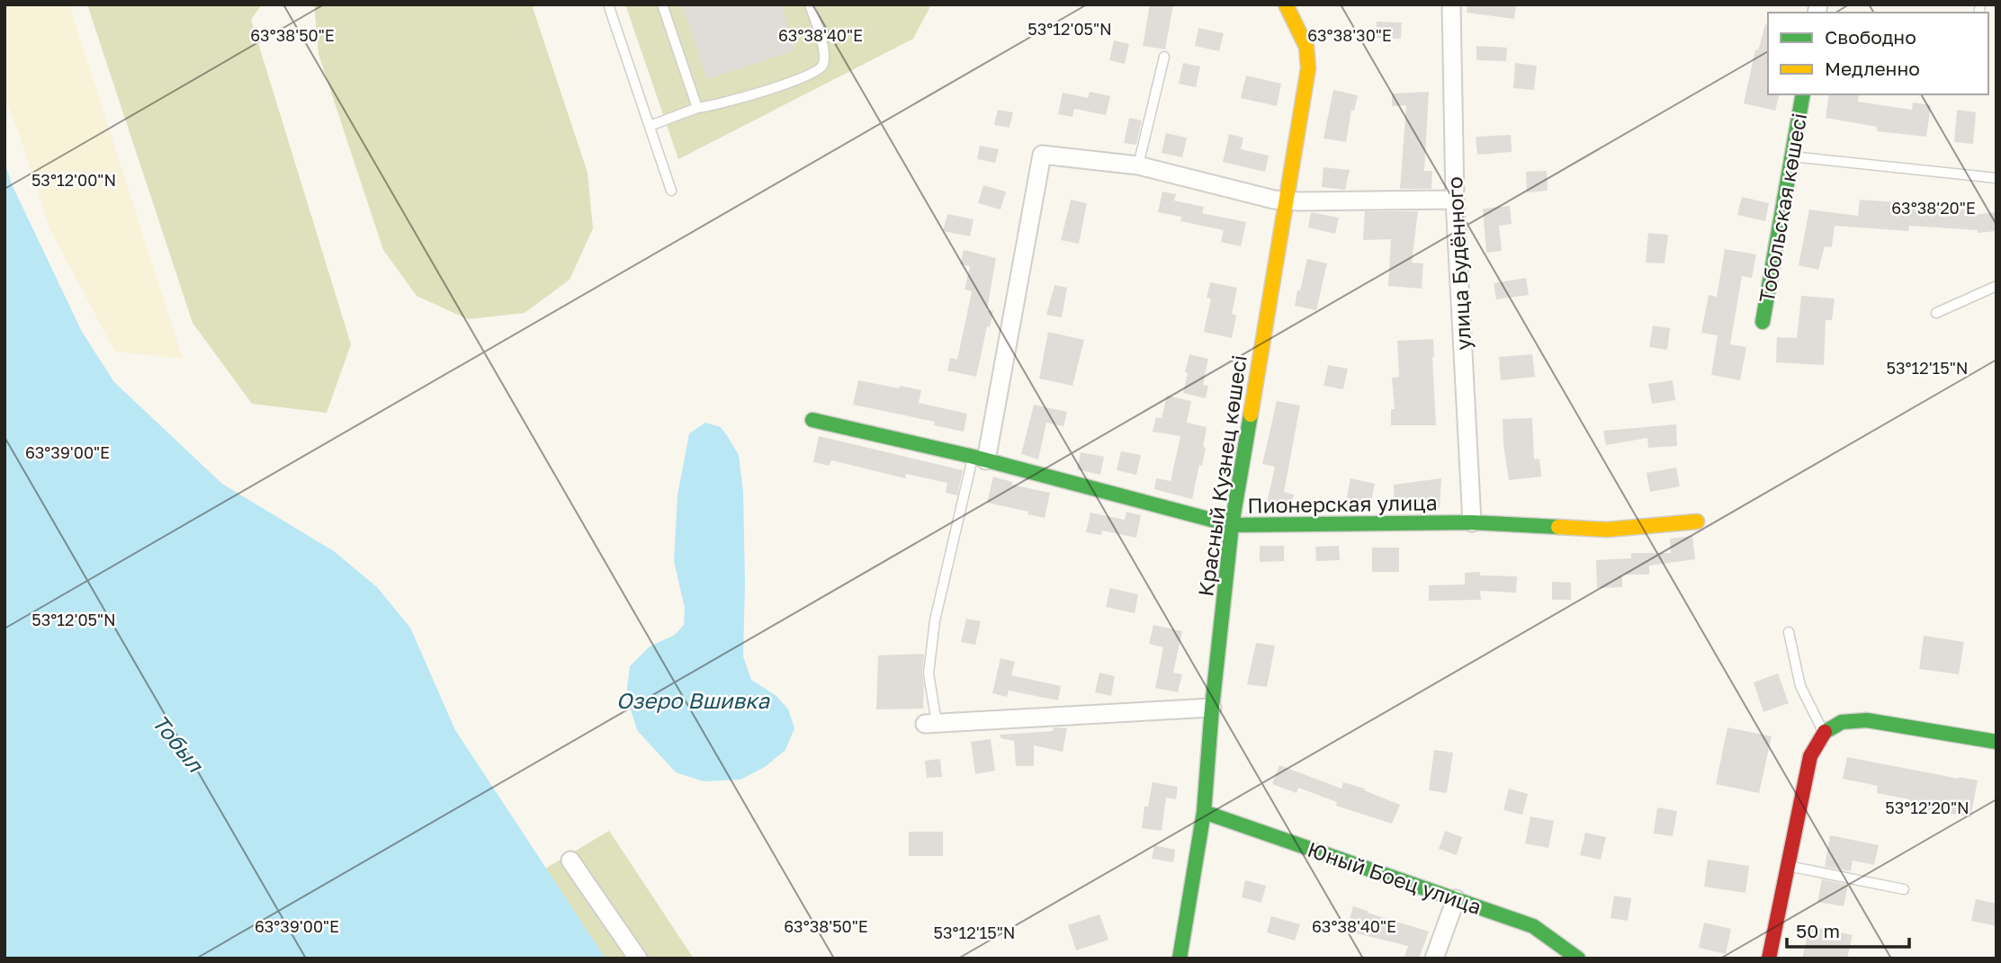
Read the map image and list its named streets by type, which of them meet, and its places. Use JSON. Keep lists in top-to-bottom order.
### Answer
{
  "streets": {
    "street": [
      "Тобольская көшесі",
      "улица Будённого",
      "Красный Кузнец көшесі",
      "Пионерская улица",
      "Юный Боец улица"
    ]
  },
  "crossings": [
    ["улица Будённого", "Пионерская улица"],
    ["Красный Кузнец көшесі", "Пионерская улица"],
    ["Красный Кузнец көшесі", "Юный Боец улица"]
  ],
  "water": ["Озеро Вшивка", "Тобыл"],
  "legend": ["Свободно", "Медленно"],
  "scale_bar": "50 m",
  "coordinates": [
    "53°12'05\"N",
    "63°38'50\"E",
    "63°38'40\"E",
    "63°38'30\"E",
    "53°12'00\"N",
    "63°38'20\"E",
    "53°12'15\"N",
    "63°39'00\"E",
    "53°12'20\"N"
  ]
}
